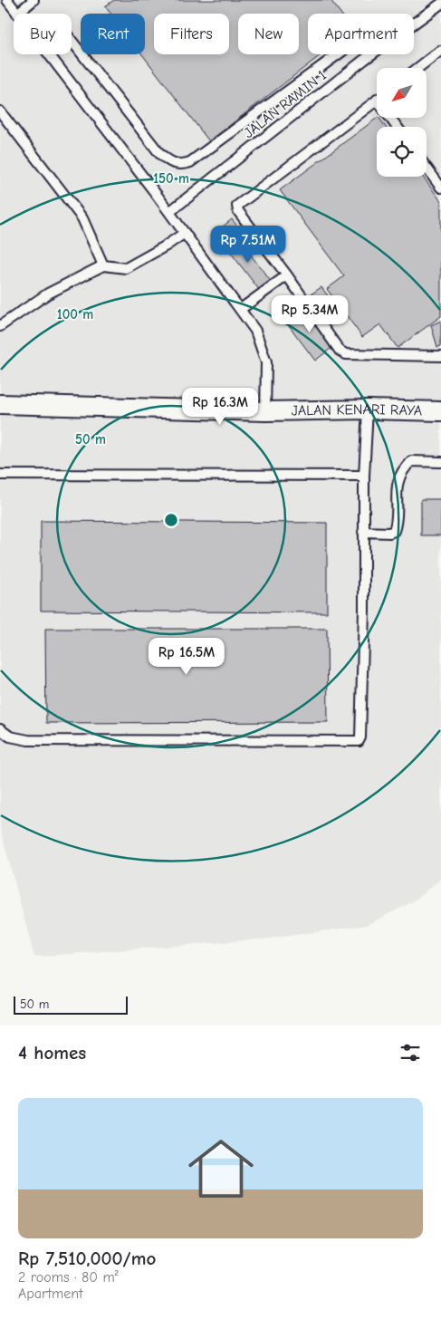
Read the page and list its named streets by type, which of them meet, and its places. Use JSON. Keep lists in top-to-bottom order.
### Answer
{
  "streets": {
    "street": ["JALAN KENARI RAYA"],
    "lane": ["JALAN RAMIN 1"]
  },
  "scale_bar": "50 m",
  "north": "bottom left",
  "page": {
    "chip": [
      "Buy",
      "Rent",
      "Filters",
      "New",
      "Apartment"
    ],
    "price": [
      "Rp 7.51M",
      "Rp 5.34M",
      "Rp 16.3M",
      "Rp 16.5M"
    ],
    "scale": "50 m",
    "heading": "4 homes",
    "list": [
      {
        "name": "Rp 7,510,000/mo",
        "note": "2 rooms · 80 m² · Apartment"
      }
    ]
  },
  "rings": ["150 m", "100 m", "50 m"]
}
